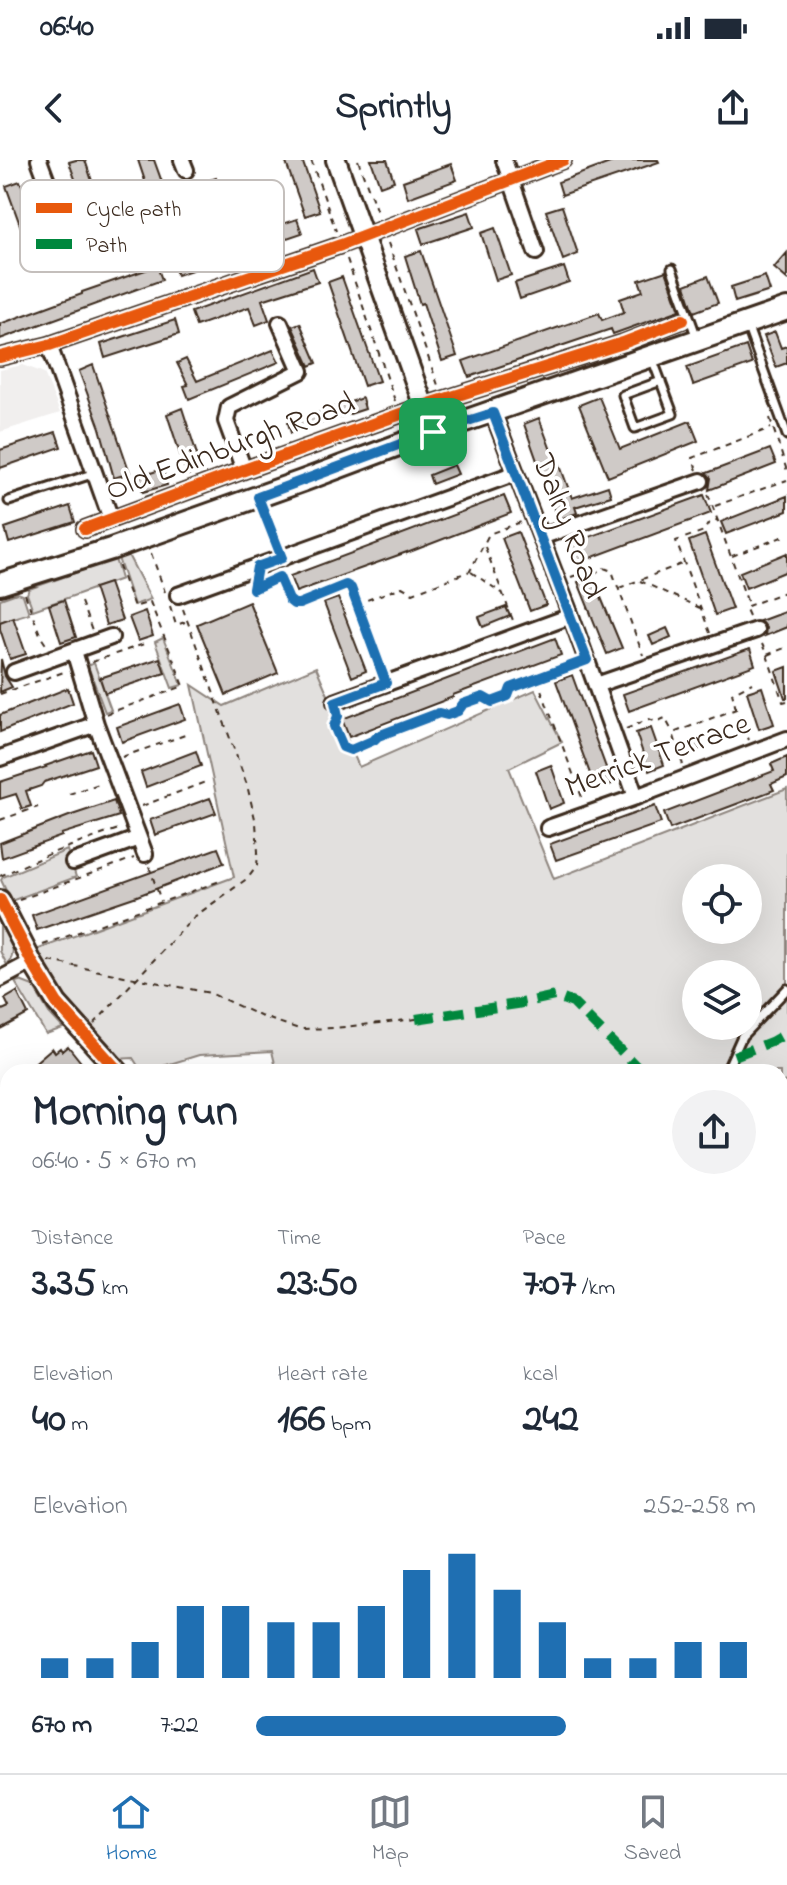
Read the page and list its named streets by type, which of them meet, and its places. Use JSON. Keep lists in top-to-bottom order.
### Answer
{
  "streets": {
    "main road": ["Old Edinburgh Road"],
    "street": ["Dalry Road", "Merrick Terrace"]
  },
  "crossings": [
    ["Old Edinburgh Road", "Dalry Road"],
    ["Dalry Road", "Merrick Terrace"]
  ],
  "legend": ["Cycle path", "Path"],
  "page": {
    "status": "06:40",
    "header": "Sprintly",
    "heading": ["Morning run", "06:40 · 5 × 670 m"],
    "stats": [
      ["Distance", "3.35 km"],
      ["Time", "23:50"],
      ["Pace", "7:07 /km"],
      ["Elevation", "40 m"],
      ["Heart rate", "166 bpm"],
      ["kcal", "242"]
    ],
    "chart": ["Elevation", "252–258 m"],
    "list": [
      {
        "name": "670 m",
        "note": "7:22"
      }
    ],
    "tabs": ["Home", "Map", "Saved"]
  }
}
